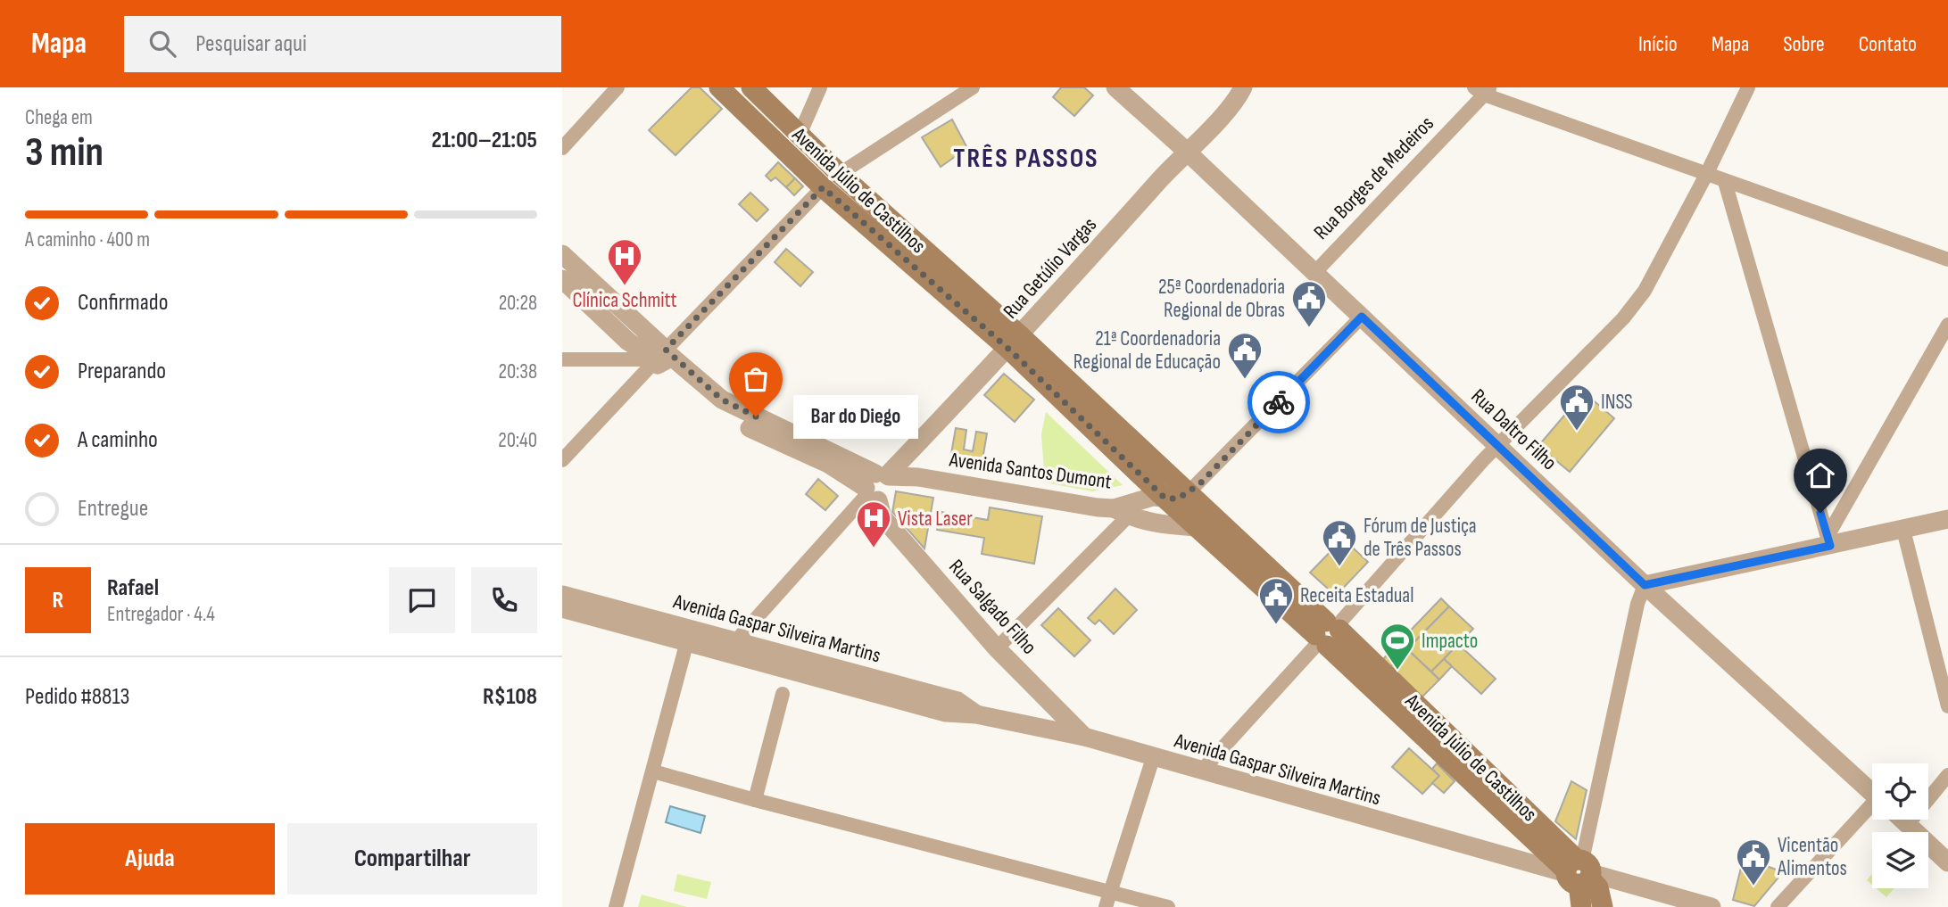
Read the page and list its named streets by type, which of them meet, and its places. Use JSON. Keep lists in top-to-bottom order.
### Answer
{
  "streets": {
    "main road": ["Avenida Júlio de Castilhos"],
    "street": [
      "Rua Borges de Medeiros",
      "Rua Getúlio Vargas",
      "Rua Daltro Filho",
      "Avenida Santos Dumont",
      "Rua Salgado Filho",
      "Avenida Gaspar Silveira Martins"
    ]
  },
  "crossings": [
    ["Rua Borges de Medeiros", "Rua Daltro Filho"],
    ["Avenida Júlio de Castilhos", "Rua Getúlio Vargas"],
    ["Avenida Júlio de Castilhos", "Avenida Santos Dumont"],
    ["Avenida Júlio de Castilhos", "Avenida Gaspar Silveira Martins"],
    ["Rua Getúlio Vargas", "Rua Daltro Filho"],
    ["Rua Getúlio Vargas", "Avenida Santos Dumont"],
    ["Rua Getúlio Vargas", "Rua Salgado Filho"],
    ["Rua Getúlio Vargas", "Avenida Gaspar Silveira Martins"],
    ["Avenida Santos Dumont", "Rua Salgado Filho"],
    ["Rua Salgado Filho", "Avenida Gaspar Silveira Martins"]
  ],
  "districts": ["TRÊS PASSOS"],
  "places": {
    "hospital": ["Clínica Schmitt", "Vista Laser"],
    "public building": [
      "25ª Coordenadoria Regional de Obras",
      "21ª Coordenadoria Regional de Educação",
      "INSS",
      "Fórum de Justiça de Três Passos",
      "Receita Estadual",
      "Vicentão Alimentos"
    ],
    "other": ["Bar do Diego"],
    "sports": ["Impacto"]
  },
  "page": {
    "header": "Mapa",
    "search": "Pesquisar aqui",
    "nav": [
      "Início",
      "Mapa",
      "Sobre",
      "Contato"
    ],
    "heading": ["3 min", "Chega em", "21:00–21:05"],
    "panel": [
      "Rafael",
      "Entregador · 4.4",
      "Pedido #8813",
      "R$108"
    ],
    "bar": "A caminho · 400 m",
    "list": [
      ["Confirmado", "20:28"],
      ["Preparando", "20:38"],
      ["A caminho", "20:40"],
      "Entregue"
    ],
    "bubble": "Bar do Diego",
    "round": "R",
    "buttons": ["Ajuda", "Compartilhar"]
  }
}
